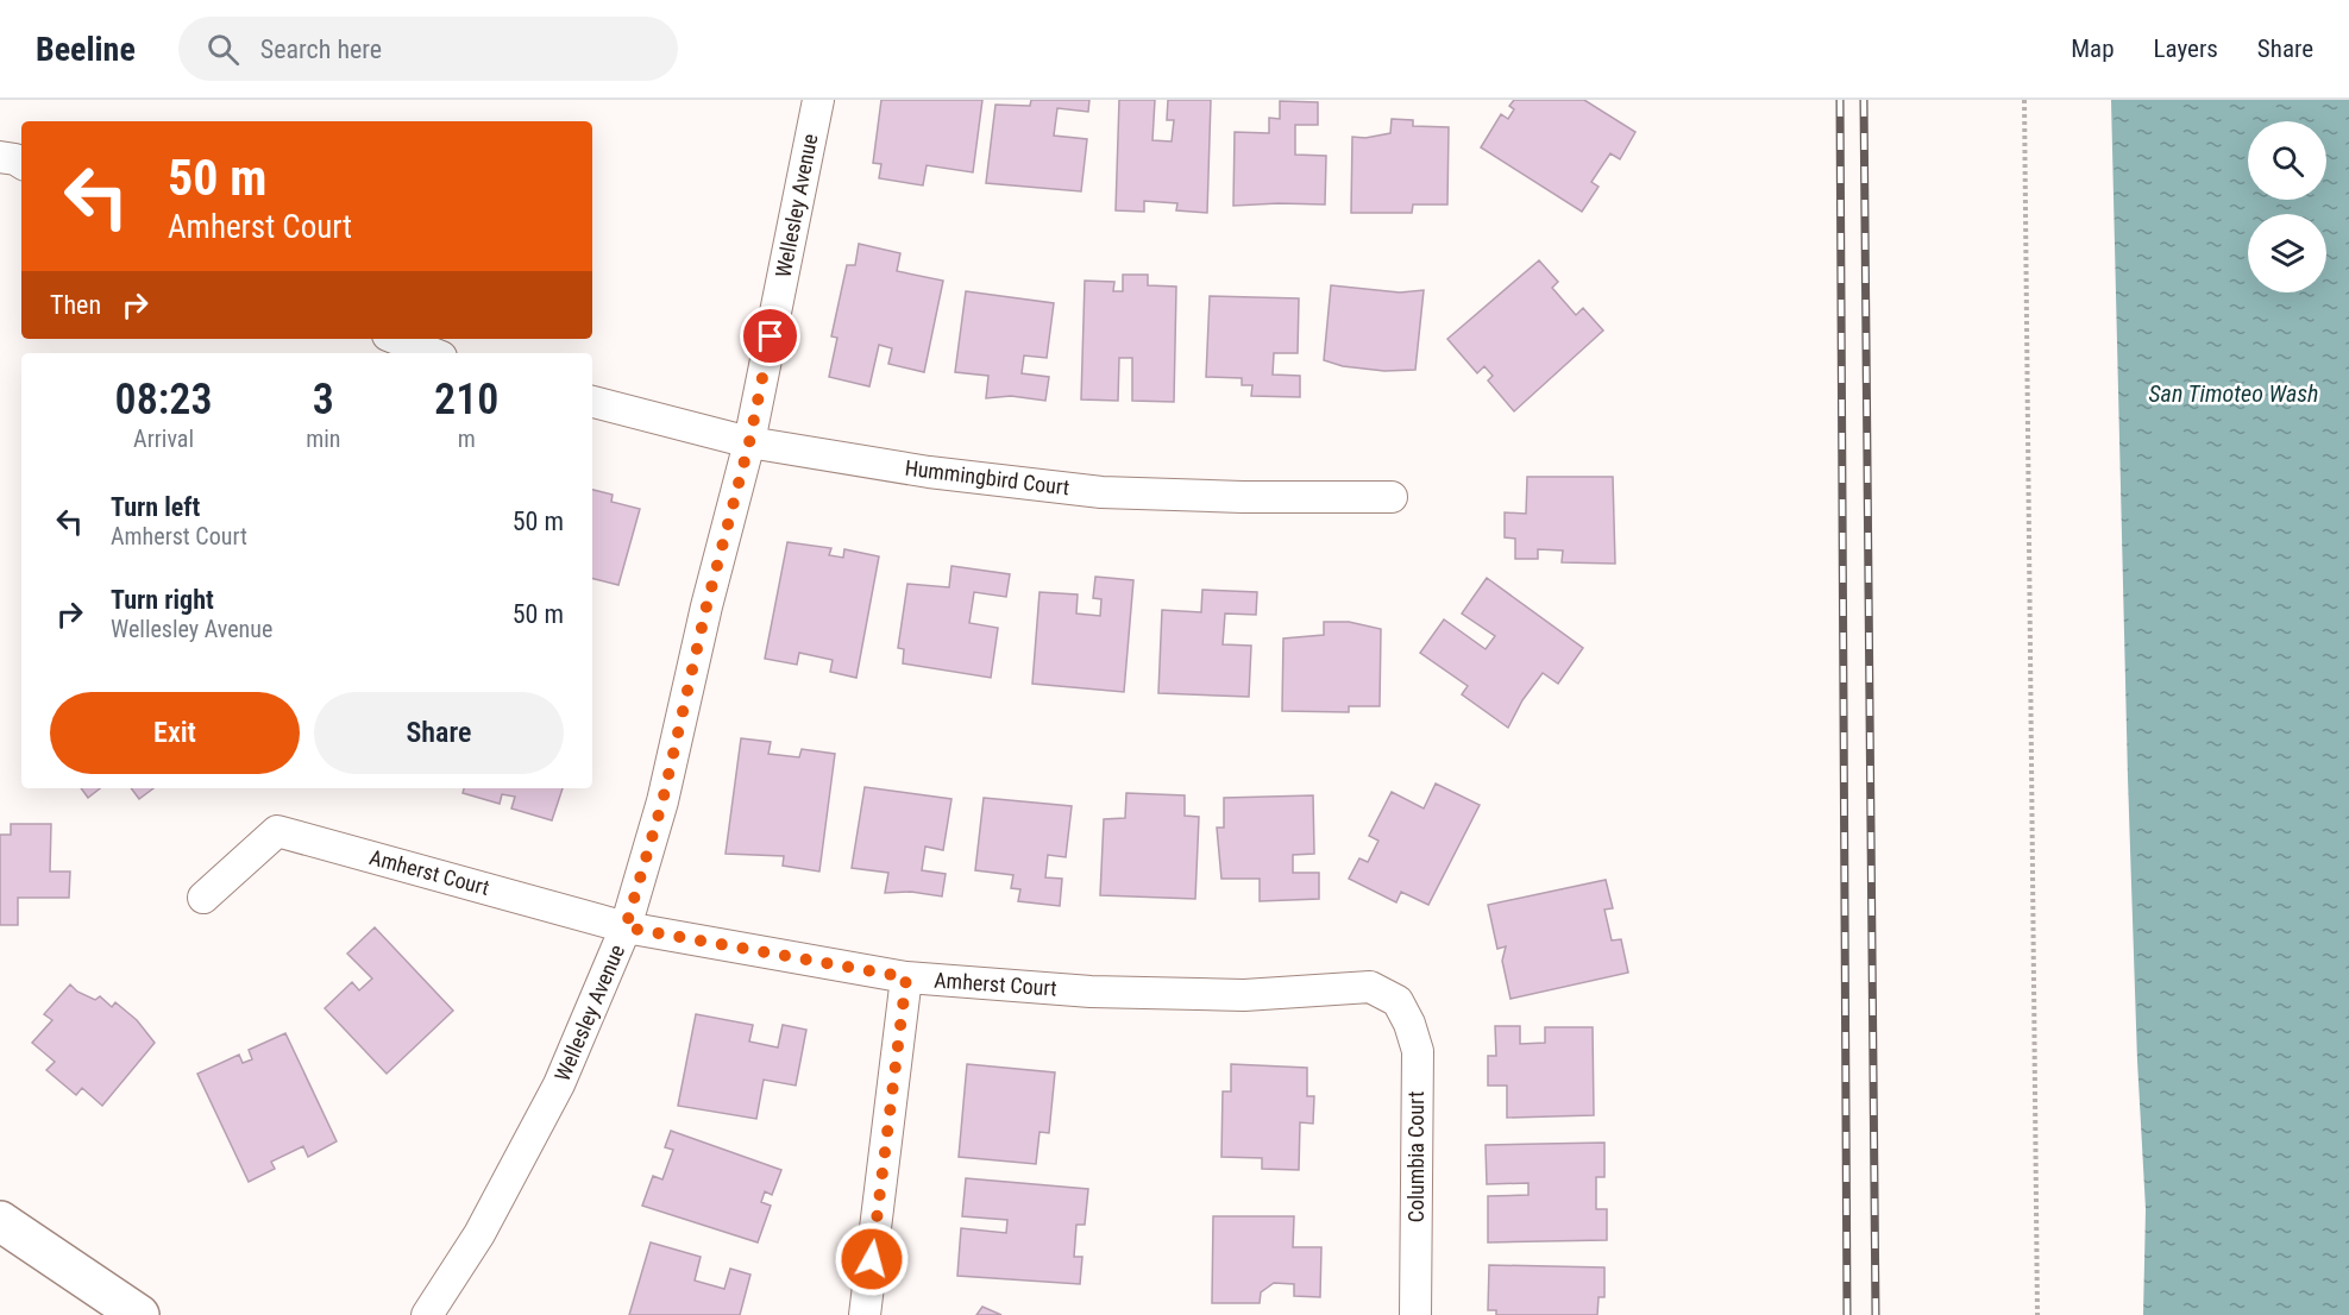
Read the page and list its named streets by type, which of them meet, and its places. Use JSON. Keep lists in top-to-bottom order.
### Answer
{
  "streets": {
    "street": [
      "Wellesley Avenue",
      "Hummingbird Court",
      "Amherst Court",
      "Columbia Court"
    ]
  },
  "crossings": [
    ["Wellesley Avenue", "Hummingbird Court"],
    ["Wellesley Avenue", "Amherst Court"],
    ["Amherst Court", "Columbia Court"]
  ],
  "water": ["San Timoteo Wash"],
  "page": {
    "header": "Beeline",
    "search": "Search here",
    "nav": ["Map", "Layers", "Share"],
    "turn": ["50 m", "Amherst Court"],
    "then": "Then",
    "eta": [
      "08:23",
      "Arrival",
      "3",
      "min",
      "210",
      "m"
    ],
    "list": [
      {
        "name": "Turn left",
        "note": "Amherst Court",
        "value": "50 m"
      },
      {
        "name": "Turn right",
        "note": "Wellesley Avenue",
        "value": "50 m"
      }
    ],
    "buttons": ["Exit", "Share"]
  }
}
